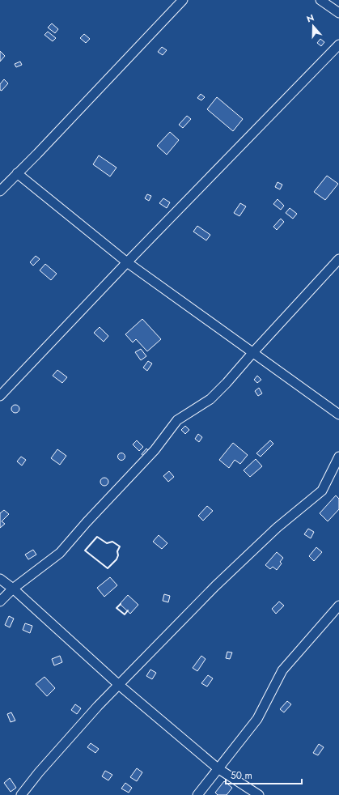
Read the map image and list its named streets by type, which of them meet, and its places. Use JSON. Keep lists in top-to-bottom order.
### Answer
{
  "scale_bar": "50 m",
  "north": "top"
}
